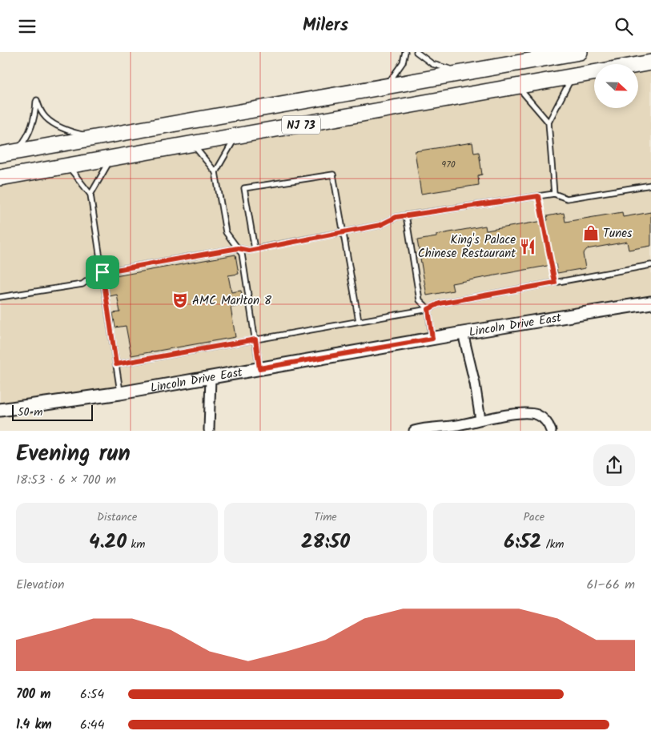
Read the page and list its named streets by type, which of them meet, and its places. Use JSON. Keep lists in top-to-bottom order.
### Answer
{
  "streets": {
    "highway": ["NJ 73"],
    "street": ["Lincoln Drive East"]
  },
  "places": {
    "shop": ["Tunes"],
    "restaurant": ["King's Palace Chinese Restaurant"],
    "theatre": ["AMC Marlton 8"]
  },
  "house_numbers": ["970"],
  "scale_bar": "50 m",
  "north": "right",
  "page": {
    "header": "Milers",
    "scale": "50 m",
    "heading": ["Evening run", "18:53 · 6 × 700 m"],
    "stats": [
      ["Distance", "4.20 km"],
      ["Time", "28:50"],
      ["Pace", "6:52 /km"]
    ],
    "chart": ["Elevation", "61–66 m"],
    "list": [
      {
        "name": "700 m",
        "note": "6:54"
      },
      {
        "name": "1.4 km",
        "note": "6:44"
      }
    ]
  }
}
